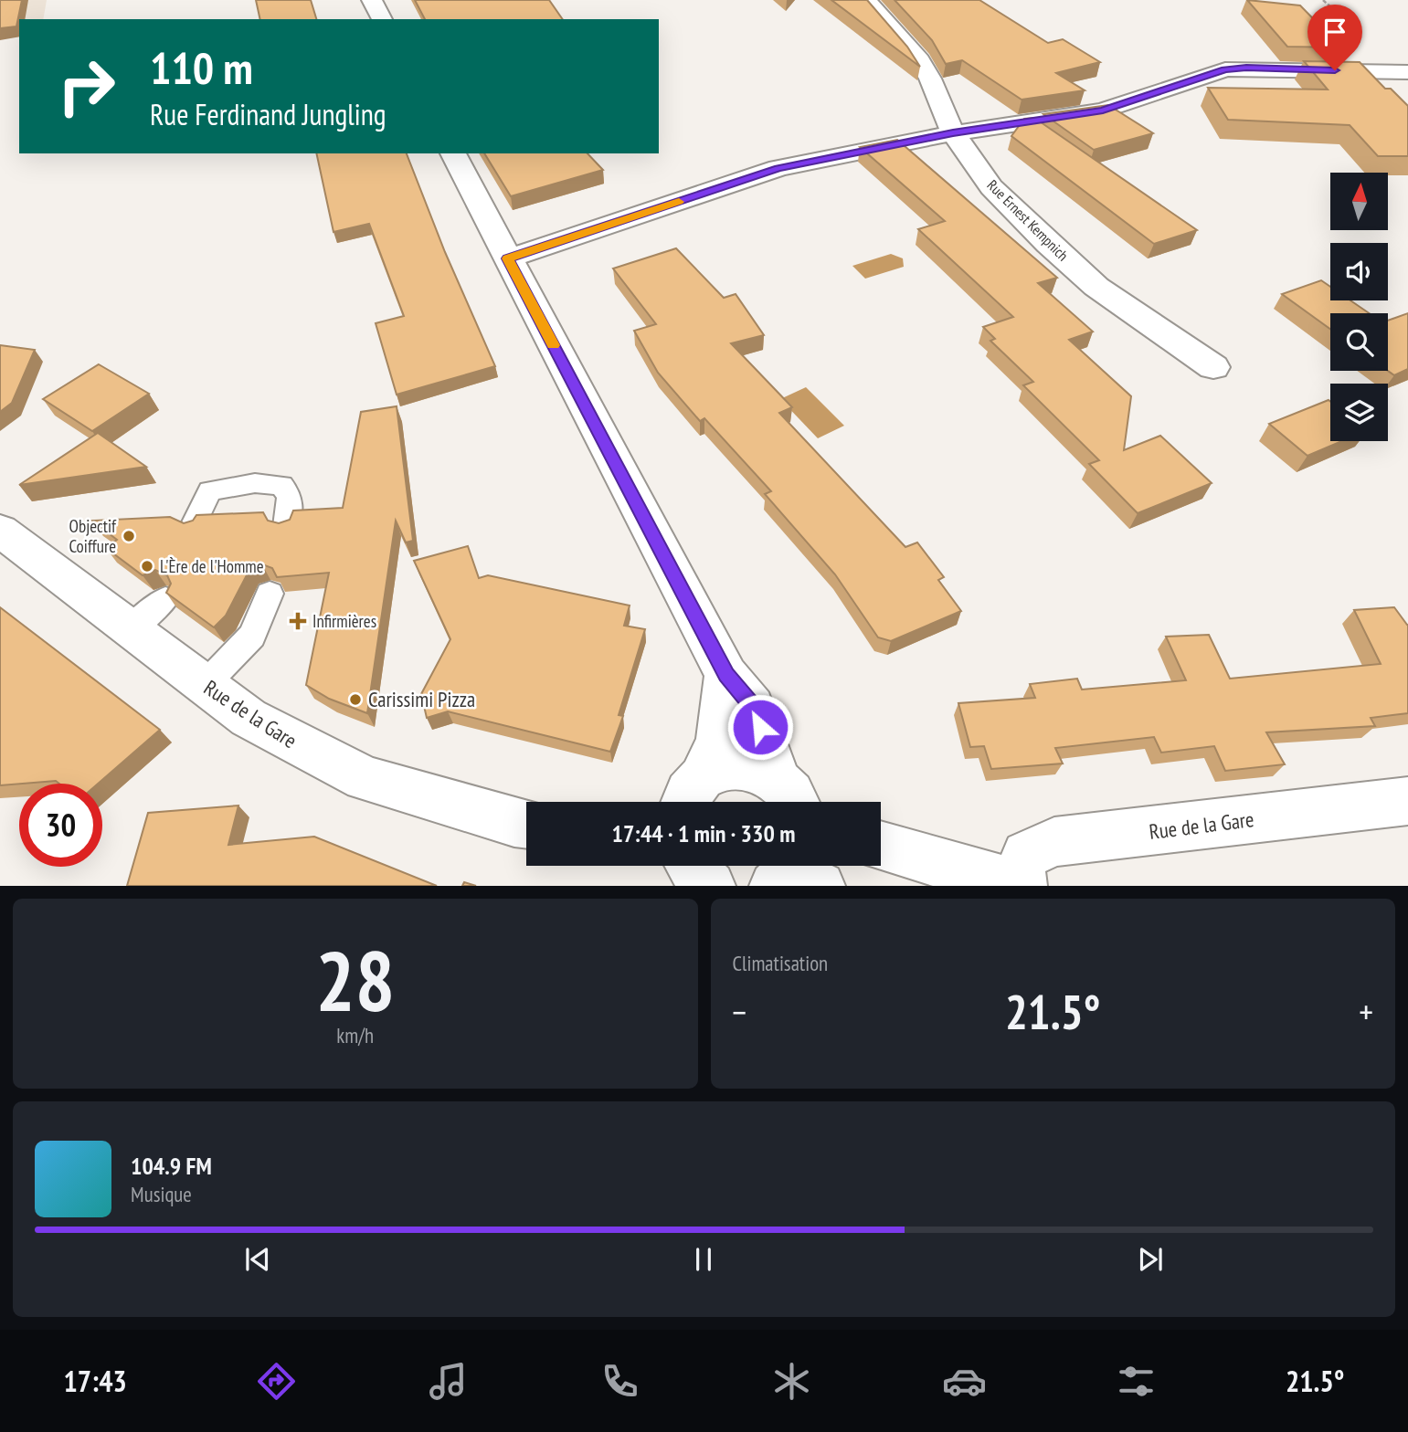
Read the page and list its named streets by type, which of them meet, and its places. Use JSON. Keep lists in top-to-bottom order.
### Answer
{
  "streets": {
    "street": ["Rue Ernest Kempnich", "Rue de la Gare"]
  },
  "places": {
    "other": ["Objectif Coiffure", "L'Ère de l'Homme", "Carissimi Pizza"],
    "health": ["Infirmières"]
  },
  "north": "top",
  "page": {
    "turn": ["110 m", "Rue Ferdinand Jungling"],
    "limit": "30",
    "trip": "17:44 · 1 min · 330 m",
    "tile": [
      ["28", "km/h"],
      "Climatisation"
    ],
    "heat": ["−", "21.5°", "+"],
    "song": ["104.9 FM", "Musique"],
    "tabs": ["17:43", "21.5°"]
  }
}
